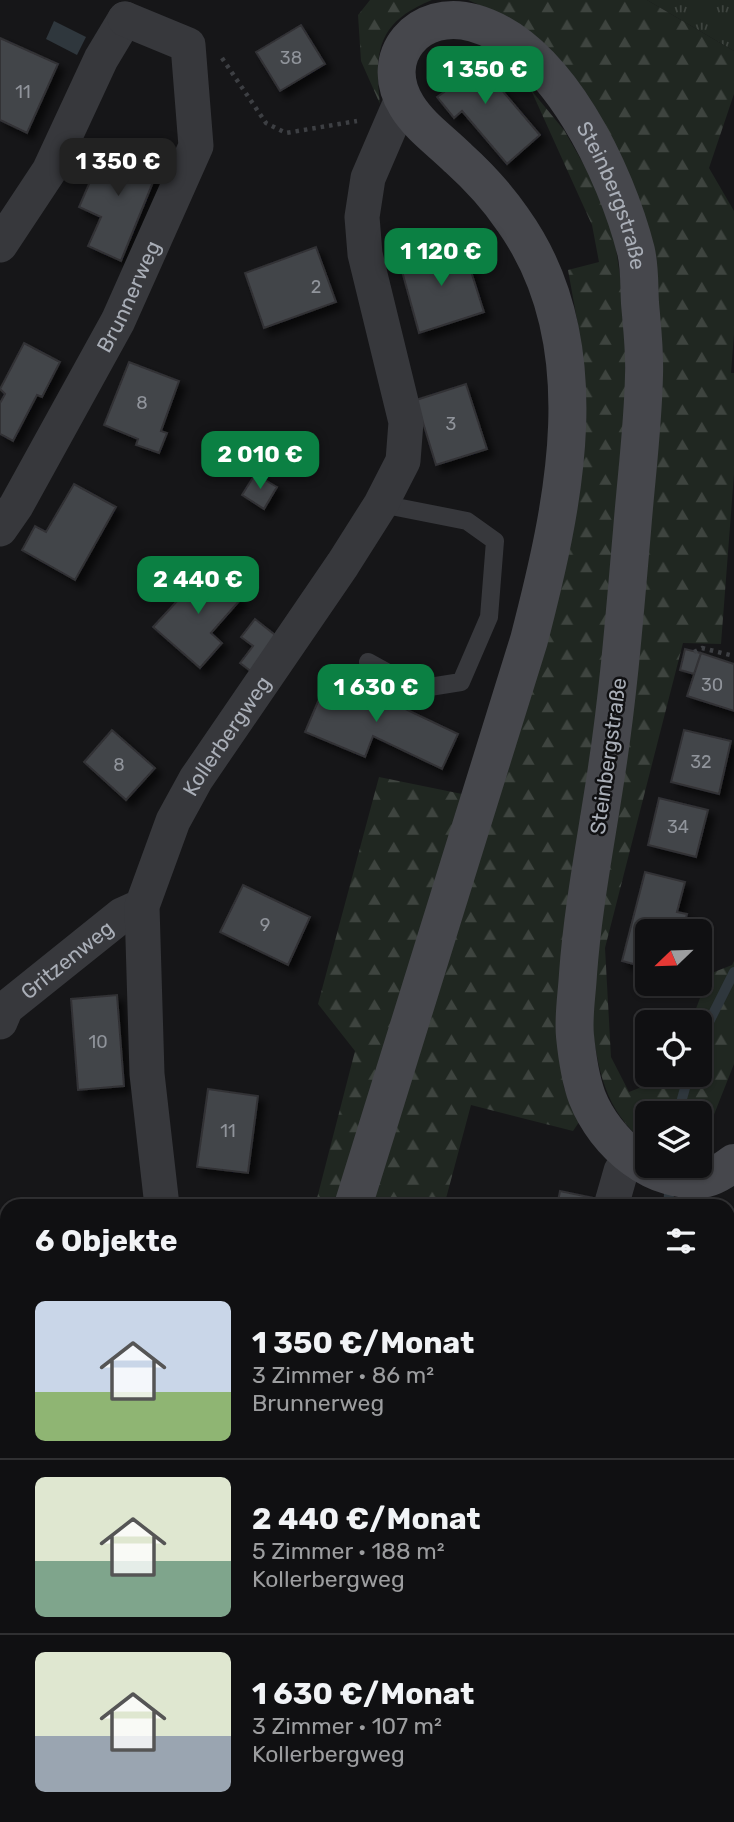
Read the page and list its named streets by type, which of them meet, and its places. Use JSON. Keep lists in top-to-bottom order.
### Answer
{
  "streets": {
    "main road": ["Steinbergstraße"],
    "street": ["Brunnerweg", "Kollerbergweg", "Gritzenweg"]
  },
  "crossings": [
    ["Steinbergstraße", "Kollerbergweg"],
    ["Kollerbergweg", "Gritzenweg"]
  ],
  "house_numbers": [
    "38",
    "11",
    "2",
    "8",
    "3",
    "30",
    "32",
    "8",
    "34",
    "9",
    "10",
    "11"
  ],
  "north": "bottom left",
  "page": {
    "price": [
      "1 350 €",
      "1 350 €",
      "1 120 €",
      "2 010 €",
      "2 440 €",
      "1 630 €"
    ],
    "heading": "6 Objekte",
    "list": [
      {
        "name": "1 350 €/Monat",
        "note": "3 Zimmer · 86 m² · Brunnerweg"
      },
      {
        "name": "2 440 €/Monat",
        "note": "5 Zimmer · 188 m² · Kollerbergweg"
      },
      {
        "name": "1 630 €/Monat",
        "note": "3 Zimmer · 107 m² · Kollerbergweg"
      }
    ]
  }
}
